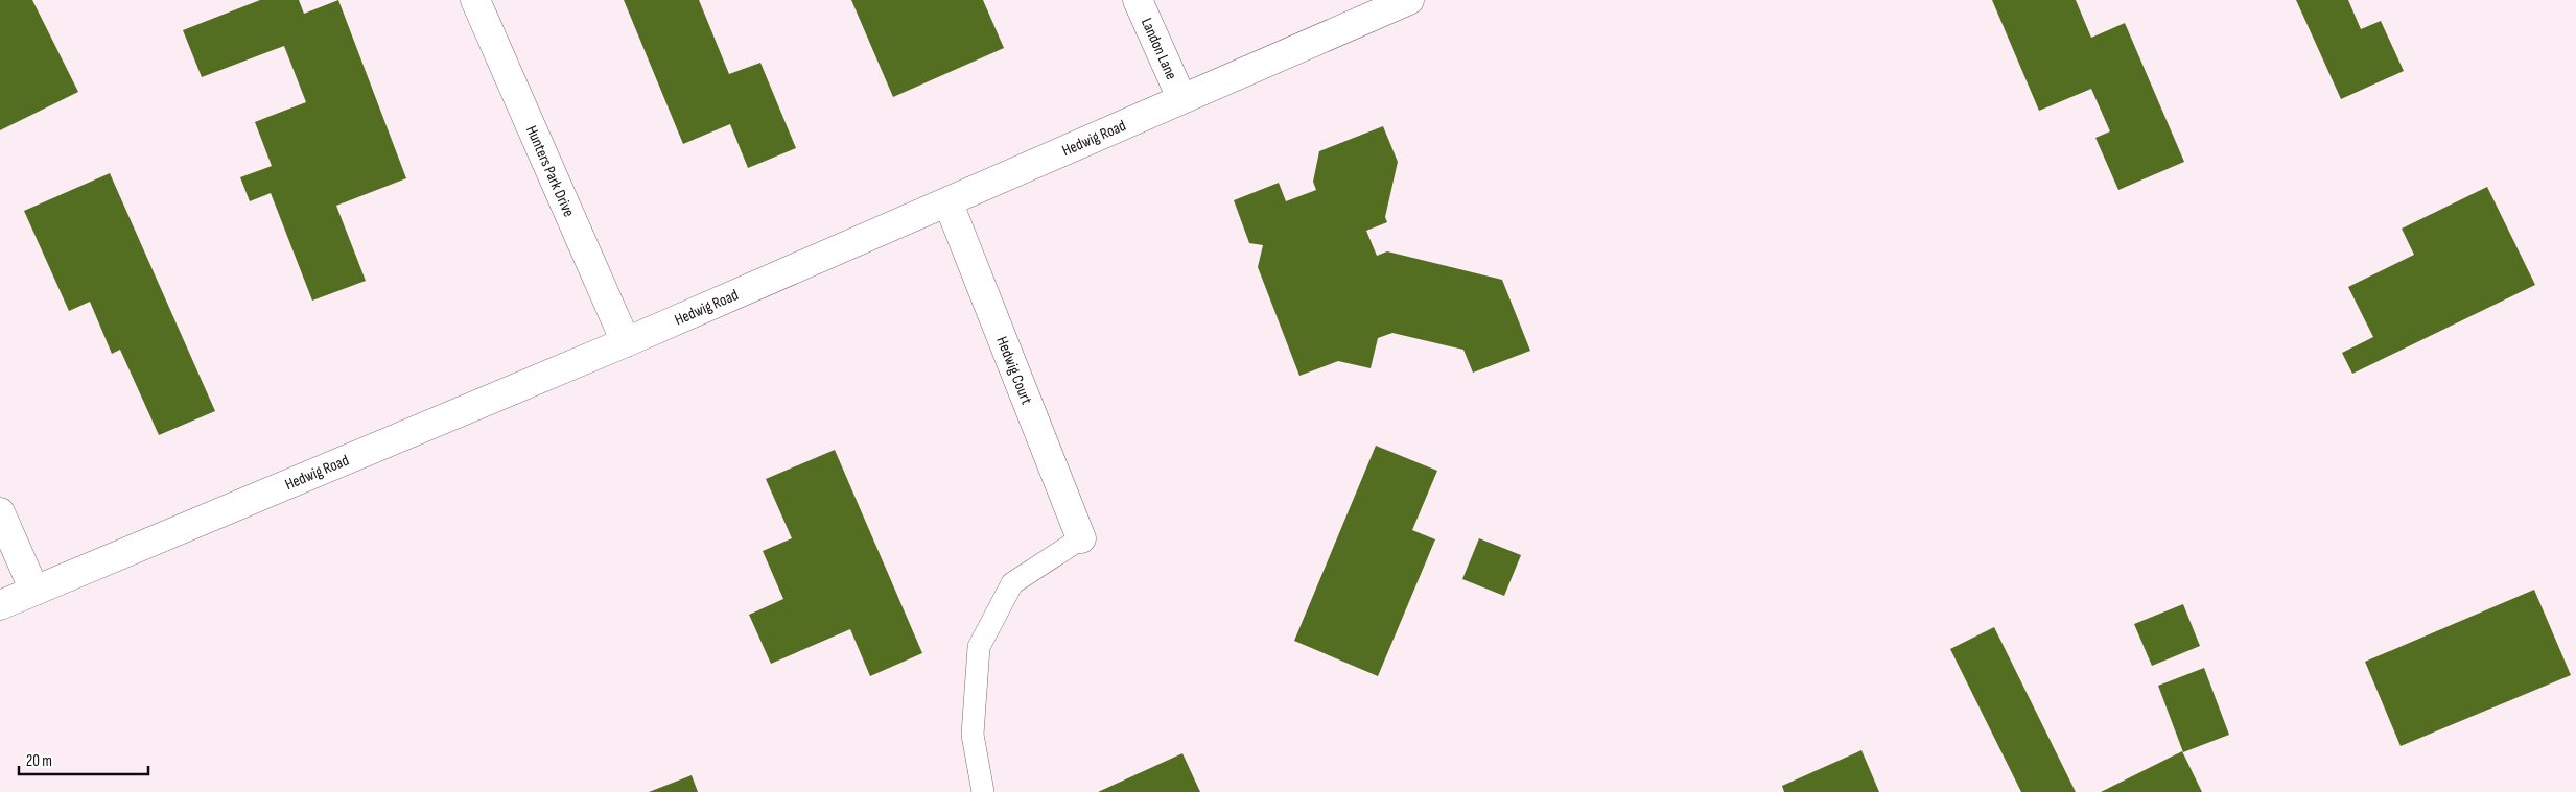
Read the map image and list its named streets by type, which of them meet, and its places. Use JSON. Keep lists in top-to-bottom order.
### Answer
{
  "streets": {
    "street": [
      "Landon Lane",
      "Hedwig Road",
      "Hunters Park Drive",
      "Hedwig Court"
    ]
  },
  "crossings": [
    ["Landon Lane", "Hedwig Road"],
    ["Hedwig Road", "Hunters Park Drive"],
    ["Hedwig Road", "Hedwig Court"]
  ],
  "scale_bar": "20 m"
}
